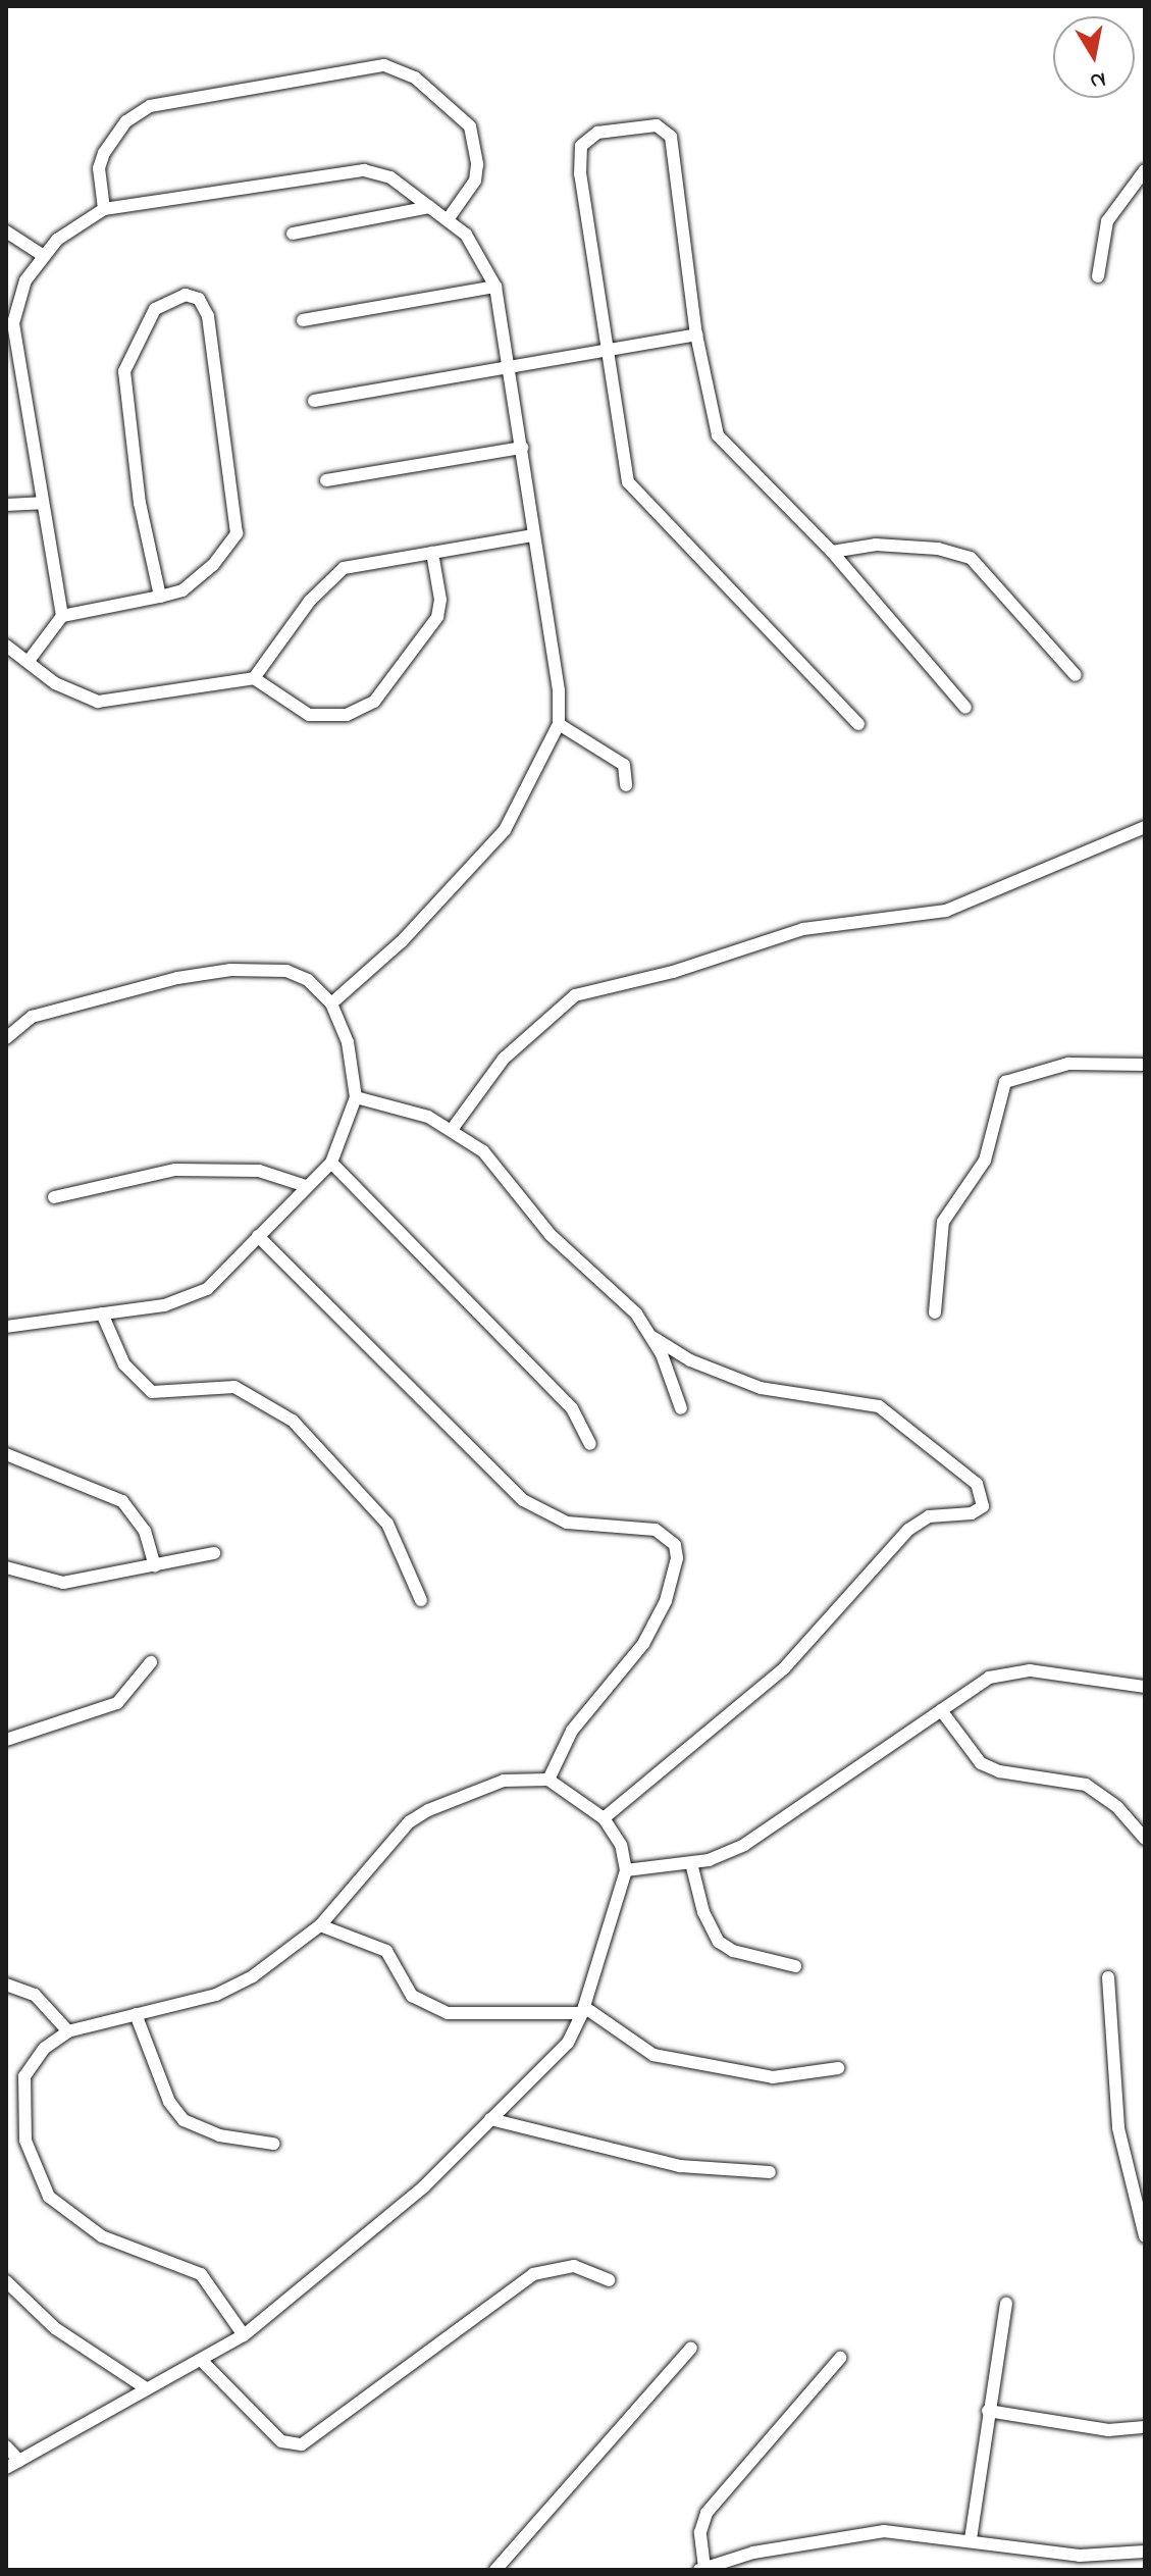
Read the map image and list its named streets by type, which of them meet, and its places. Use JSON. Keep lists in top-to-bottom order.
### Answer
{
  "north": "bottom"
}
